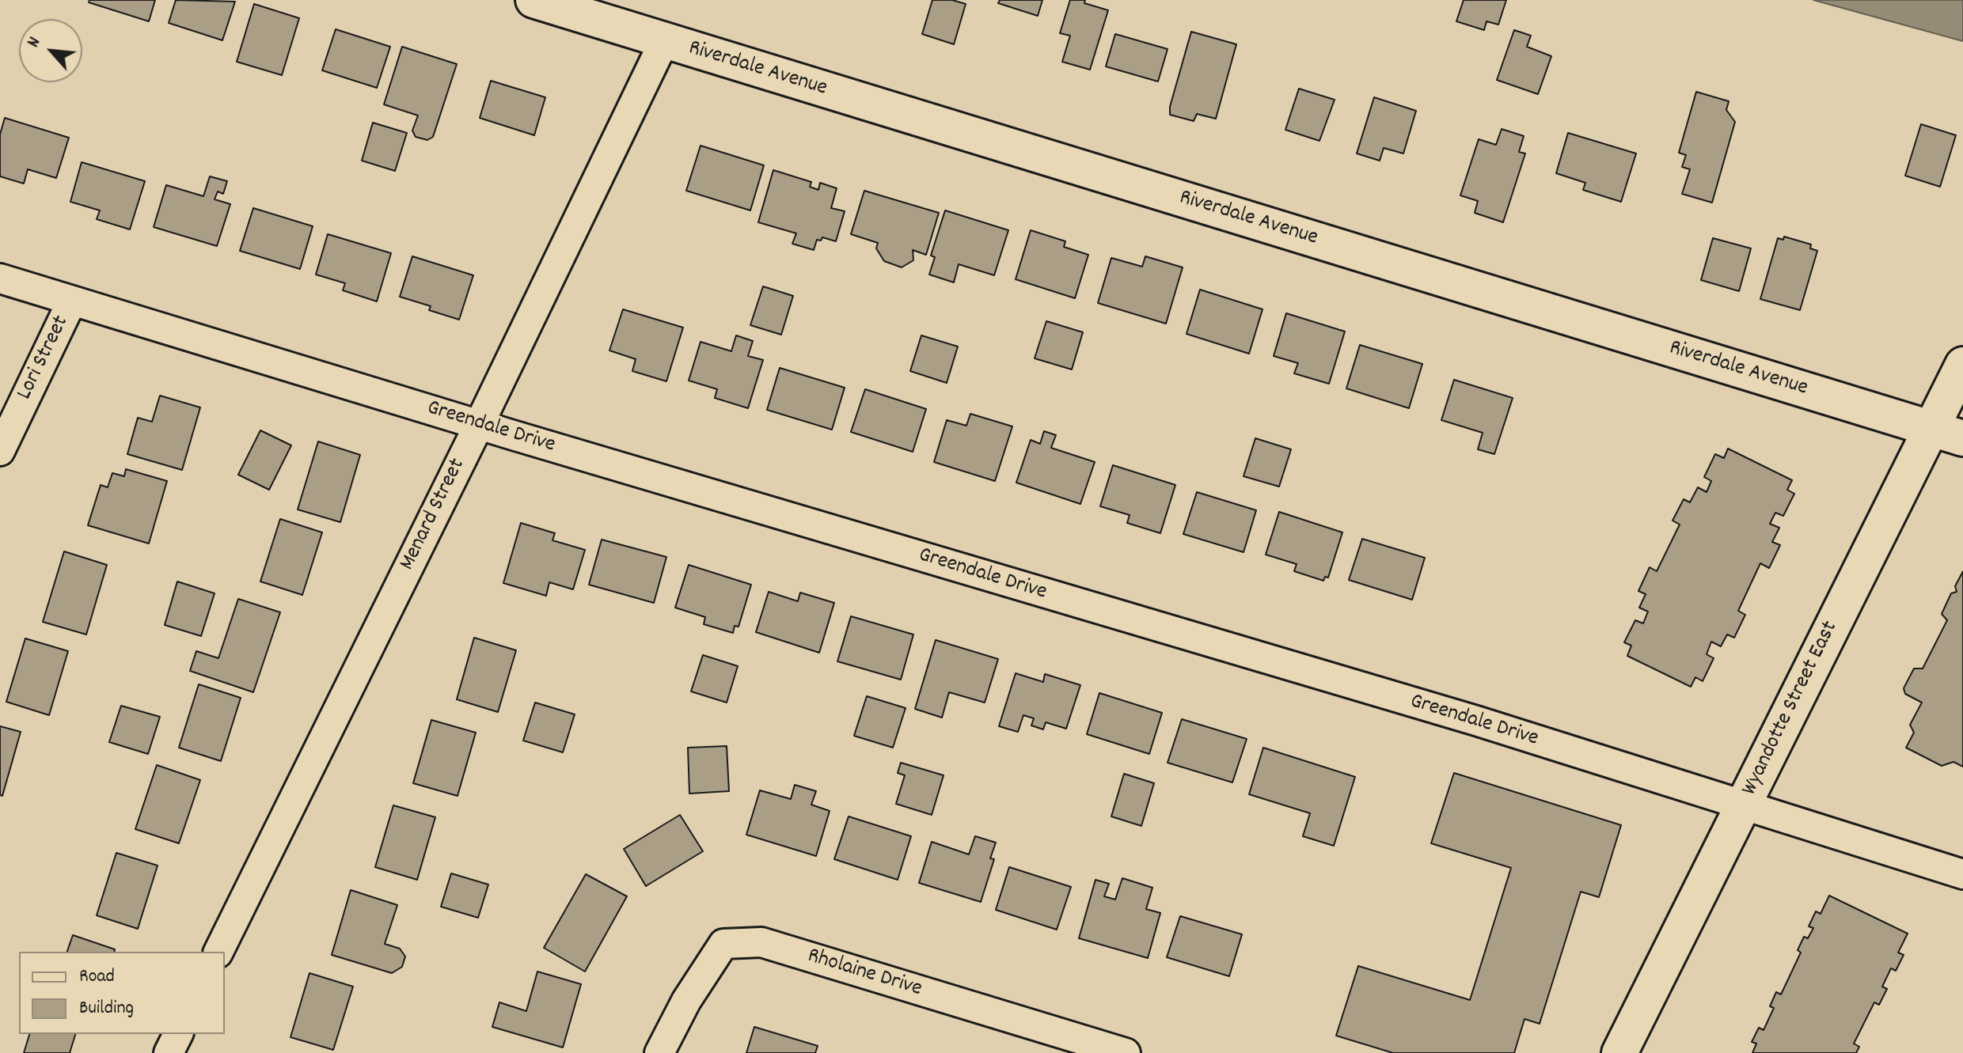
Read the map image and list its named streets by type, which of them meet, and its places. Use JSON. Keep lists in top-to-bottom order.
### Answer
{
  "streets": {
    "street": [
      "Riverdale Avenue",
      "Lori Street",
      "Greendale Drive",
      "Menard Street",
      "Wyandotte Street East",
      "Rholaine Drive"
    ]
  },
  "crossings": [
    ["Riverdale Avenue", "Menard Street"],
    ["Riverdale Avenue", "Wyandotte Street East"],
    ["Lori Street", "Greendale Drive"],
    ["Greendale Drive", "Menard Street"],
    ["Greendale Drive", "Wyandotte Street East"]
  ],
  "legend": ["Road", "Building"],
  "north": "top left"
}
